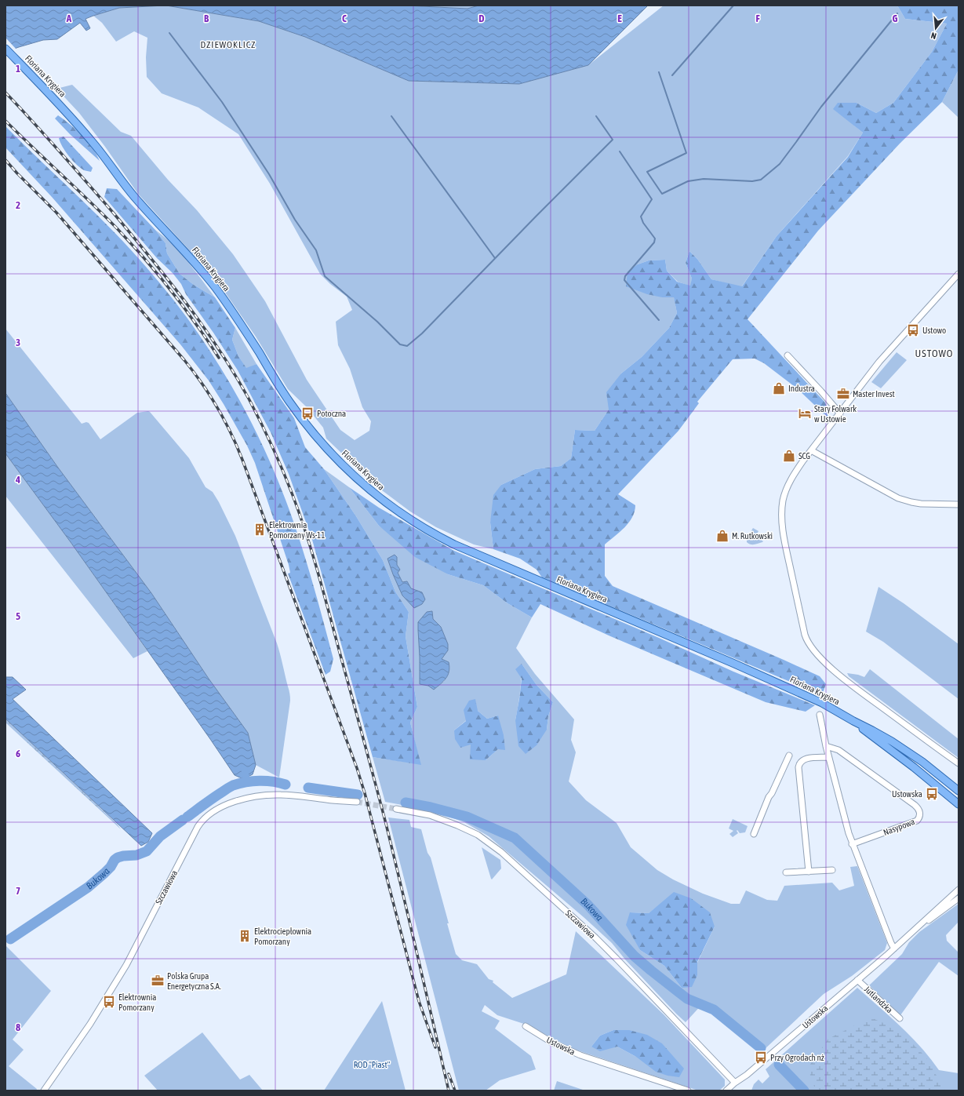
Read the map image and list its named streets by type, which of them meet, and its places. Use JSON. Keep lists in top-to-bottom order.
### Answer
{
  "streets": {
    "main road": ["Floriana Krygiera"],
    "street": [
      "Nasypowa",
      "Szczawiowa",
      "Jutlandzka",
      "Ustowska"
    ]
  },
  "crossings": [
    ["Szczawiowa", "Ustowska"],
    ["Jutlandzka", "Ustowska"]
  ],
  "districts": ["DZIEWOKLICZ", "USTOWO"],
  "water": ["Bukowa"],
  "parks": ["ROD \"Piast\""],
  "places": {
    "bus stop": [
      "Ustowo",
      "Potoczna",
      "Ustowska",
      "Elektrownia Pomorzany",
      "Przy Ogrodach nż"
    ],
    "shop": ["Industra", "SCG", "M. Rutkowski"],
    "office": ["Master Invest", "Polska Grupa Energetyczna S.A."],
    "hotel": ["Stary Folwark w Ustowie"],
    "building": ["Elektrownia Pomorzany Ws-11", "Elektrociepłownia Pomorzany"]
  },
  "north": "bottom",
  "grid": {
    "columns": [
      "A",
      "B",
      "C",
      "D",
      "E",
      "F",
      "G"
    ],
    "rows": [
      "1",
      "2",
      "3",
      "4",
      "5",
      "6",
      "7",
      "8"
    ]
  }
}
